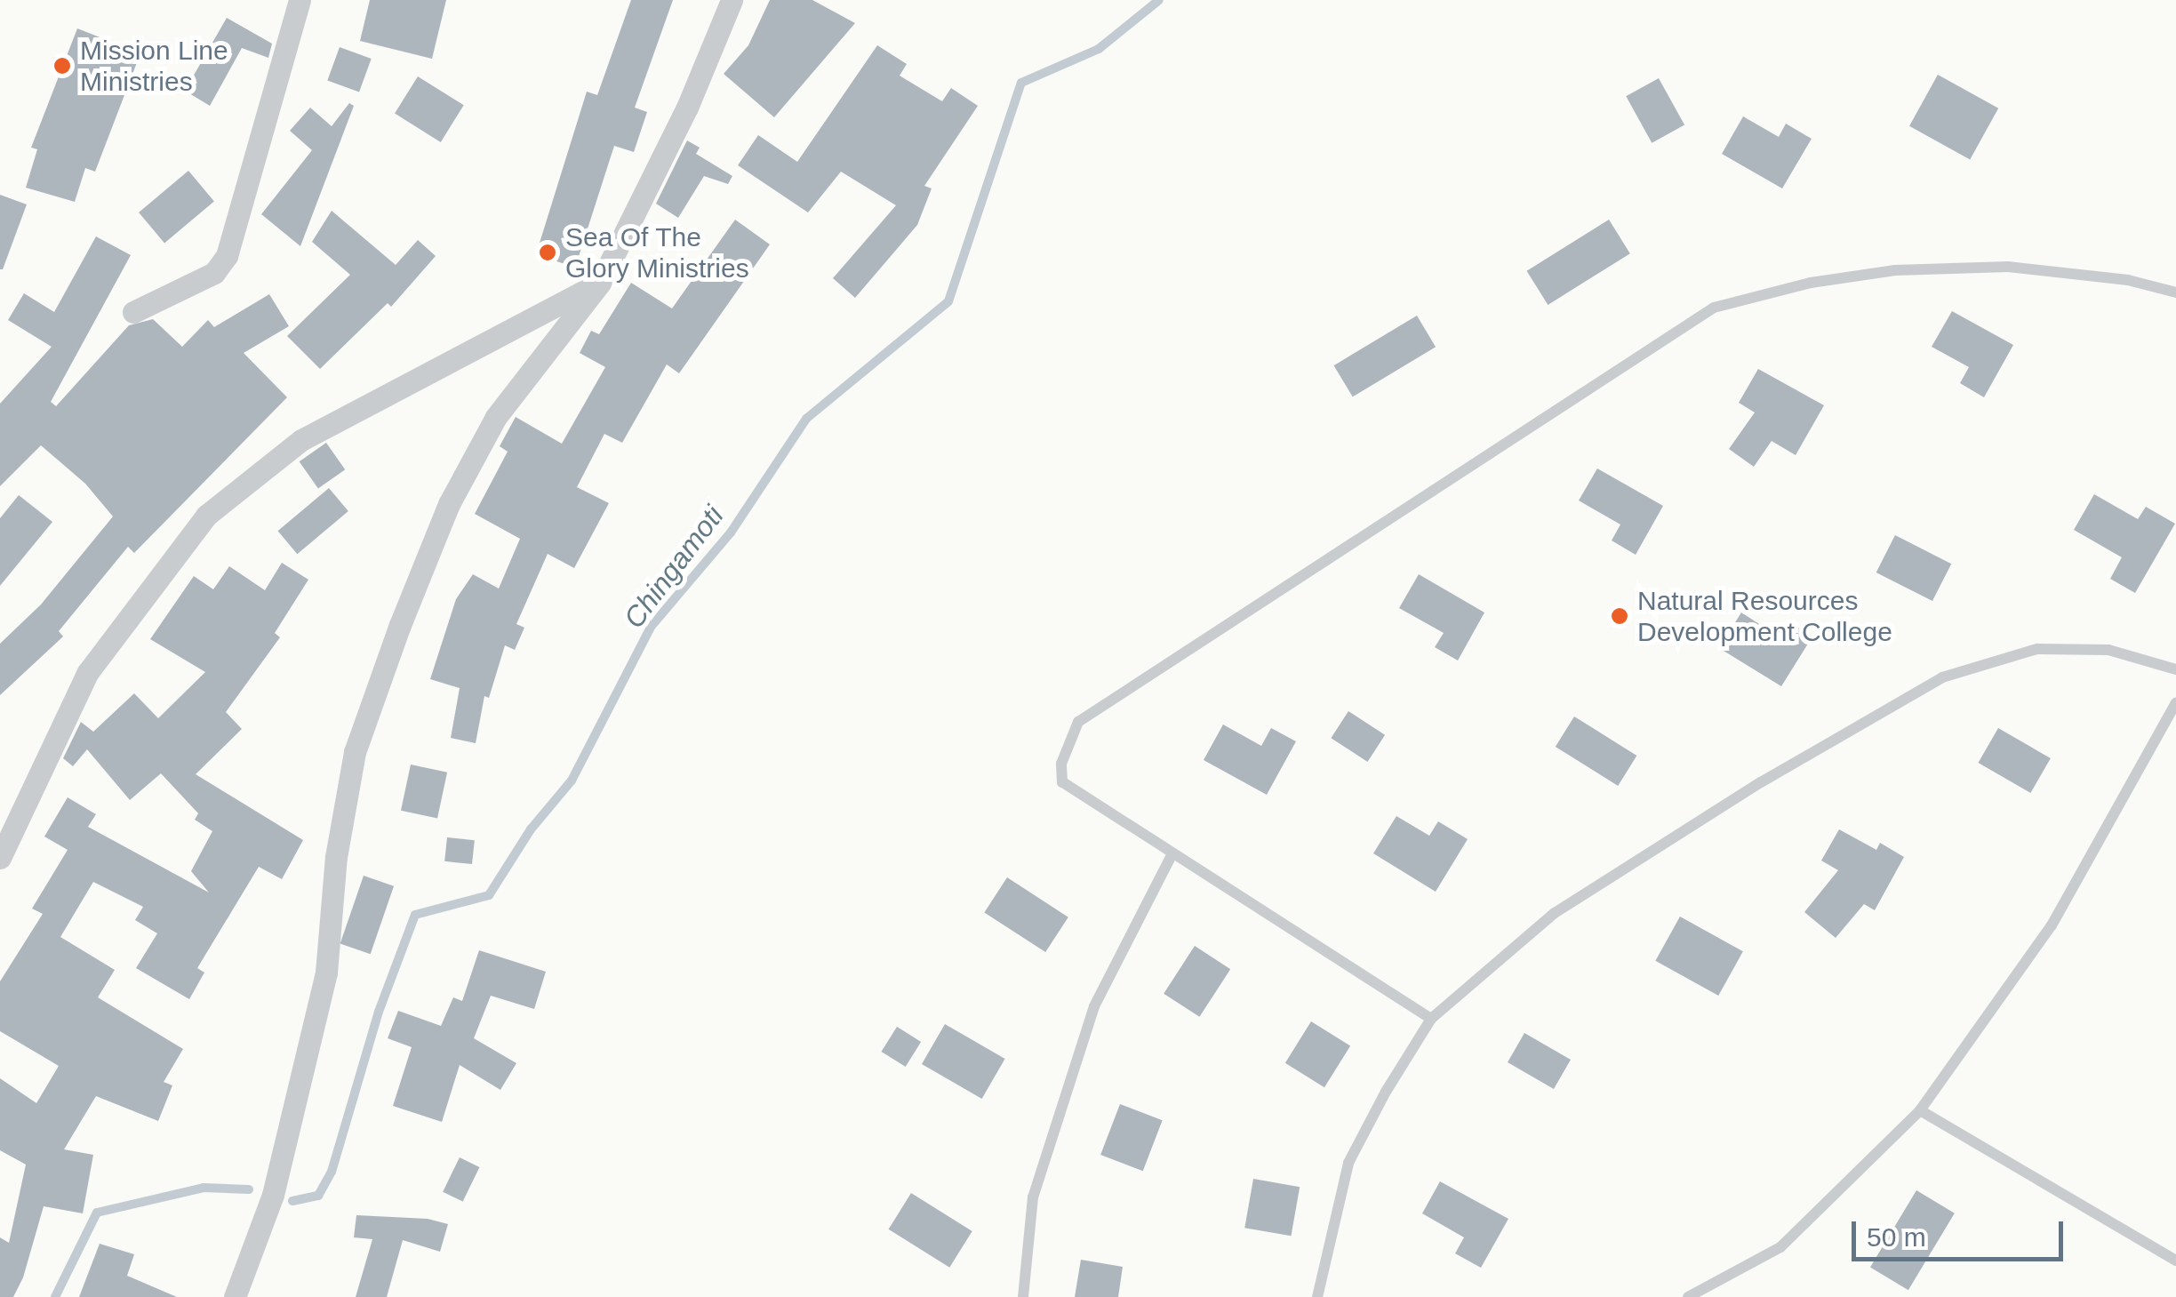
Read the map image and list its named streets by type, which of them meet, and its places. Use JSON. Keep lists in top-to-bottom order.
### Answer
{
  "water": ["Chingamoti"],
  "places": ["Mission Line Ministries", "Sea Of The Glory Ministries", "Natural Resources Development College"],
  "scale_bar": "50 m"
}
